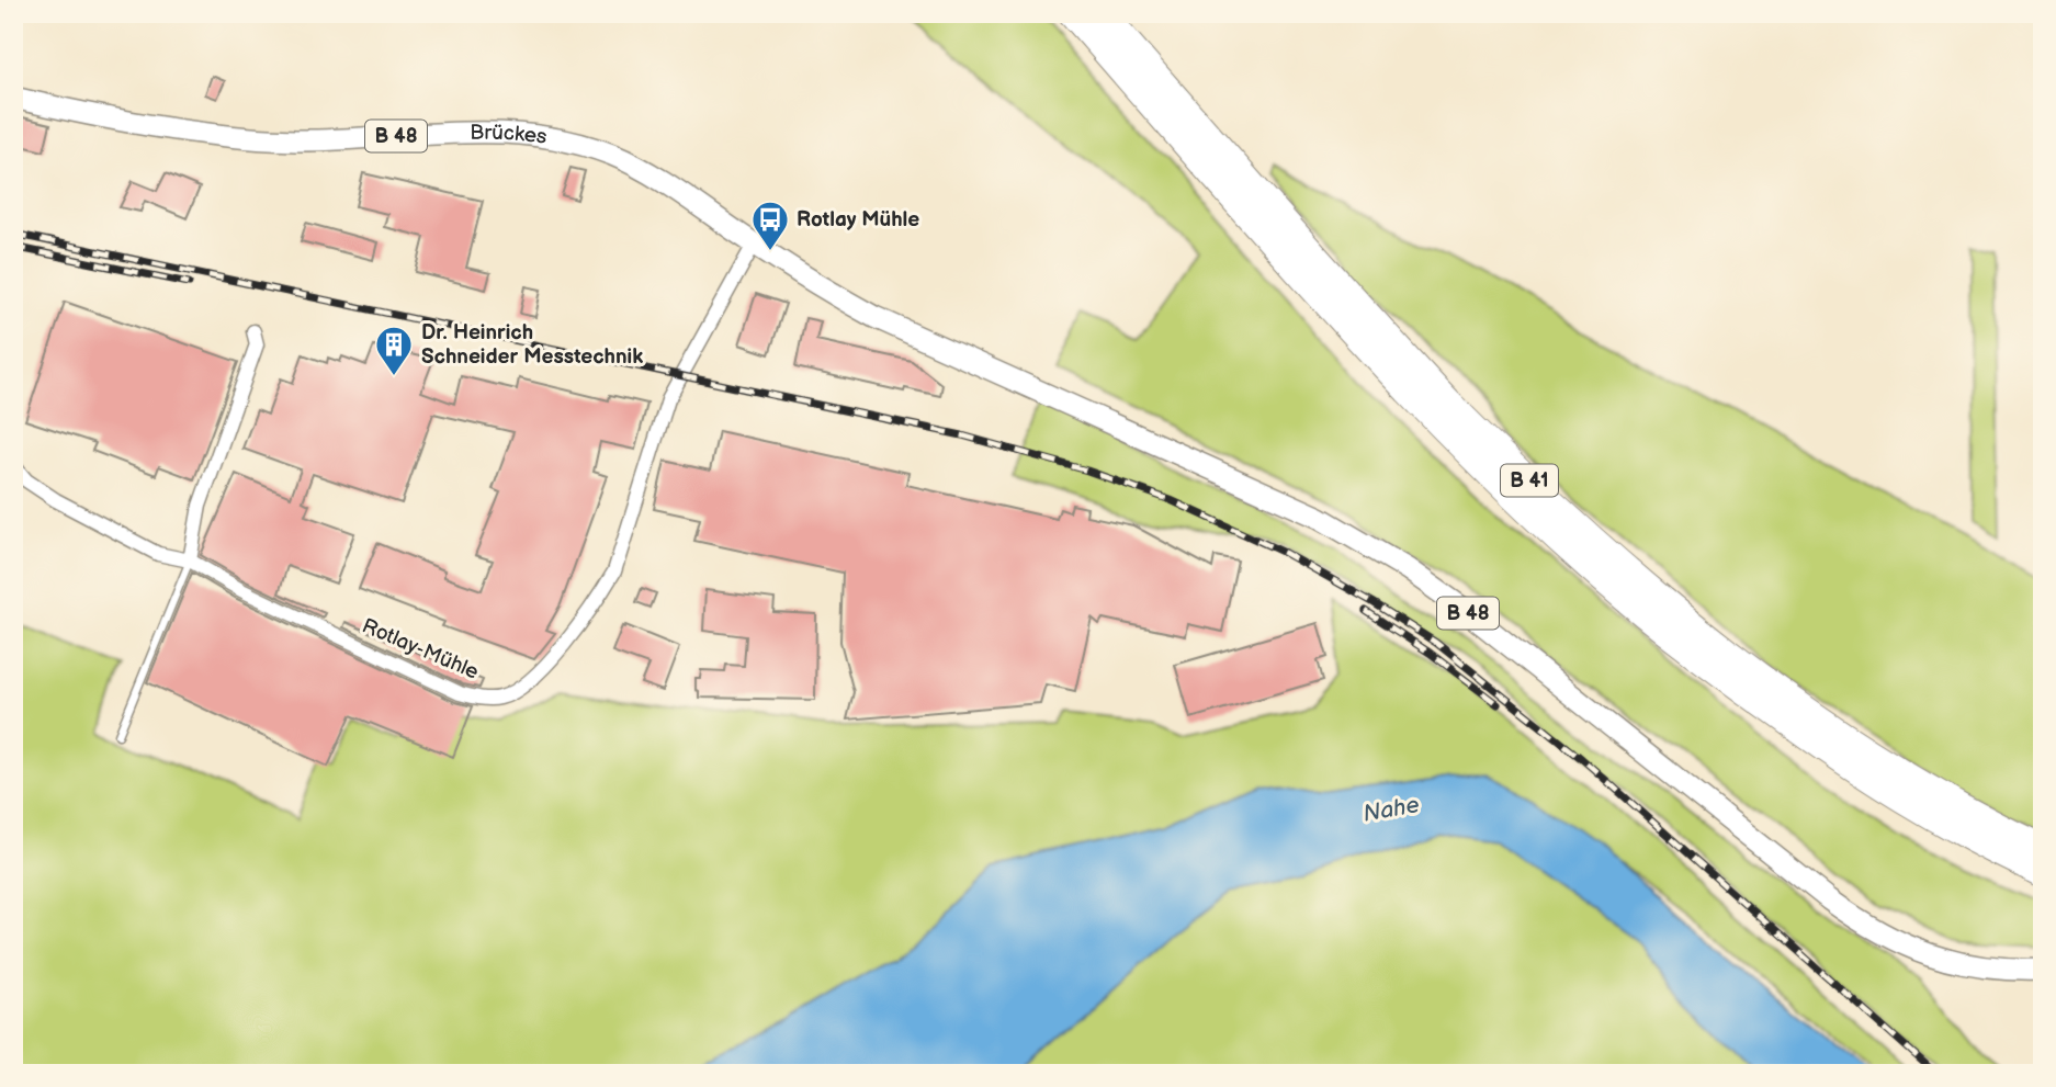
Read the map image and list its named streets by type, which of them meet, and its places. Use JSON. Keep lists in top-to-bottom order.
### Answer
{
  "streets": {
    "highway": ["B 41"],
    "main road": ["B 48", "Brückes"],
    "street": ["Rotlay-Mühle"]
  },
  "crossings": [
    ["Brückes", "Rotlay-Mühle"]
  ],
  "water": ["Nahe"],
  "places": {
    "bus stop": ["Rotlay Mühle"],
    "building": ["Dr. Heinrich Schneider Messtechnik"]
  }
}
